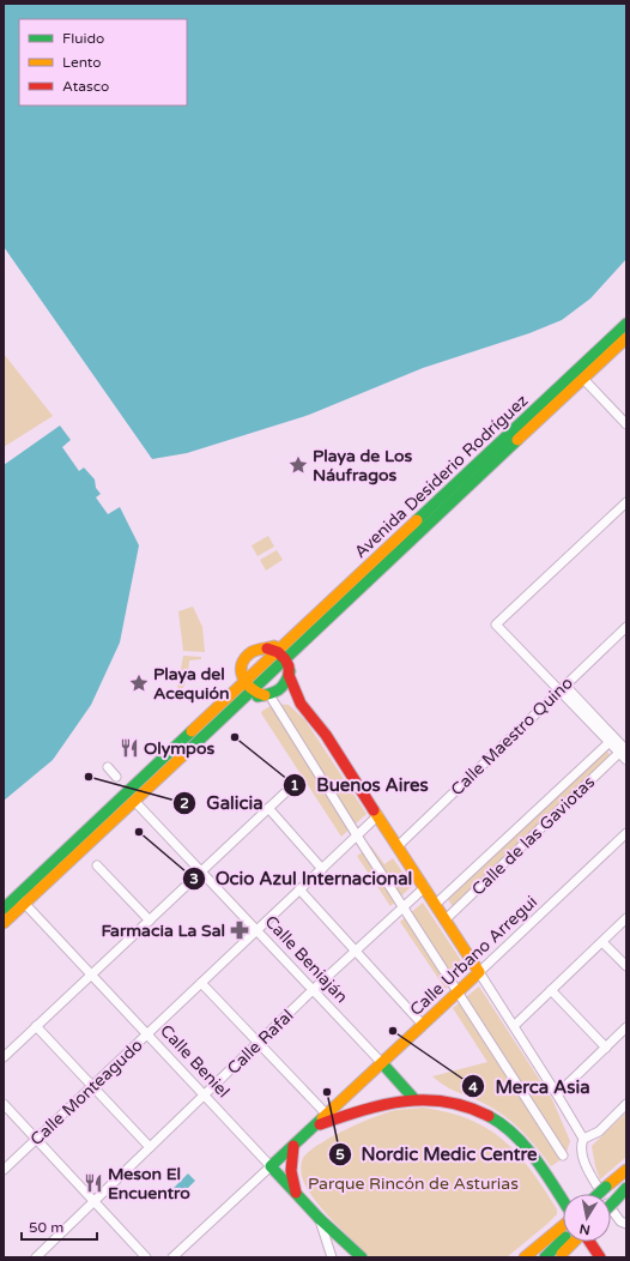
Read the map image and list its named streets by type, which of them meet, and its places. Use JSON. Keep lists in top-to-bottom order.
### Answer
{
  "streets": {
    "main road": [
      "Avenida Desiderio Rodríguez",
      "Calle Urbano Arregui",
      "Calle Beniaján",
      "Calle Beniel"
    ],
    "street": [
      "Calle Maestro Quino",
      "Calle de las Gaviotas",
      "Calle Rafal",
      "Calle Monteagudo"
    ]
  },
  "crossings": [
    ["Calle Urbano Arregui", "Calle Beniaján"],
    ["Calle Urbano Arregui", "Calle Beniel"],
    ["Calle Beniaján", "Calle Rafal"],
    ["Calle Beniaján", "Calle Monteagudo"],
    ["Calle Rafal", "Calle Beniel"],
    ["Calle Beniel", "Calle Monteagudo"]
  ],
  "parks": ["Parque Rincón de Asturias"],
  "places": {
    "place": ["Playa de Los Náufragos", "Playa del Acequión"],
    "other": [
      "Buenos Aires",
      "Galicia",
      "Ocio Azul Internacional",
      "Merca Asia",
      "Nordic Medic Centre"
    ],
    "restaurant": ["Olympos", "Meson El Encuentro"],
    "pharmacy": ["Farmacia La Sal"]
  },
  "legend": ["Fluido", "Lento", "Atasco"],
  "scale_bar": "50 m",
  "north": "bottom"
}
